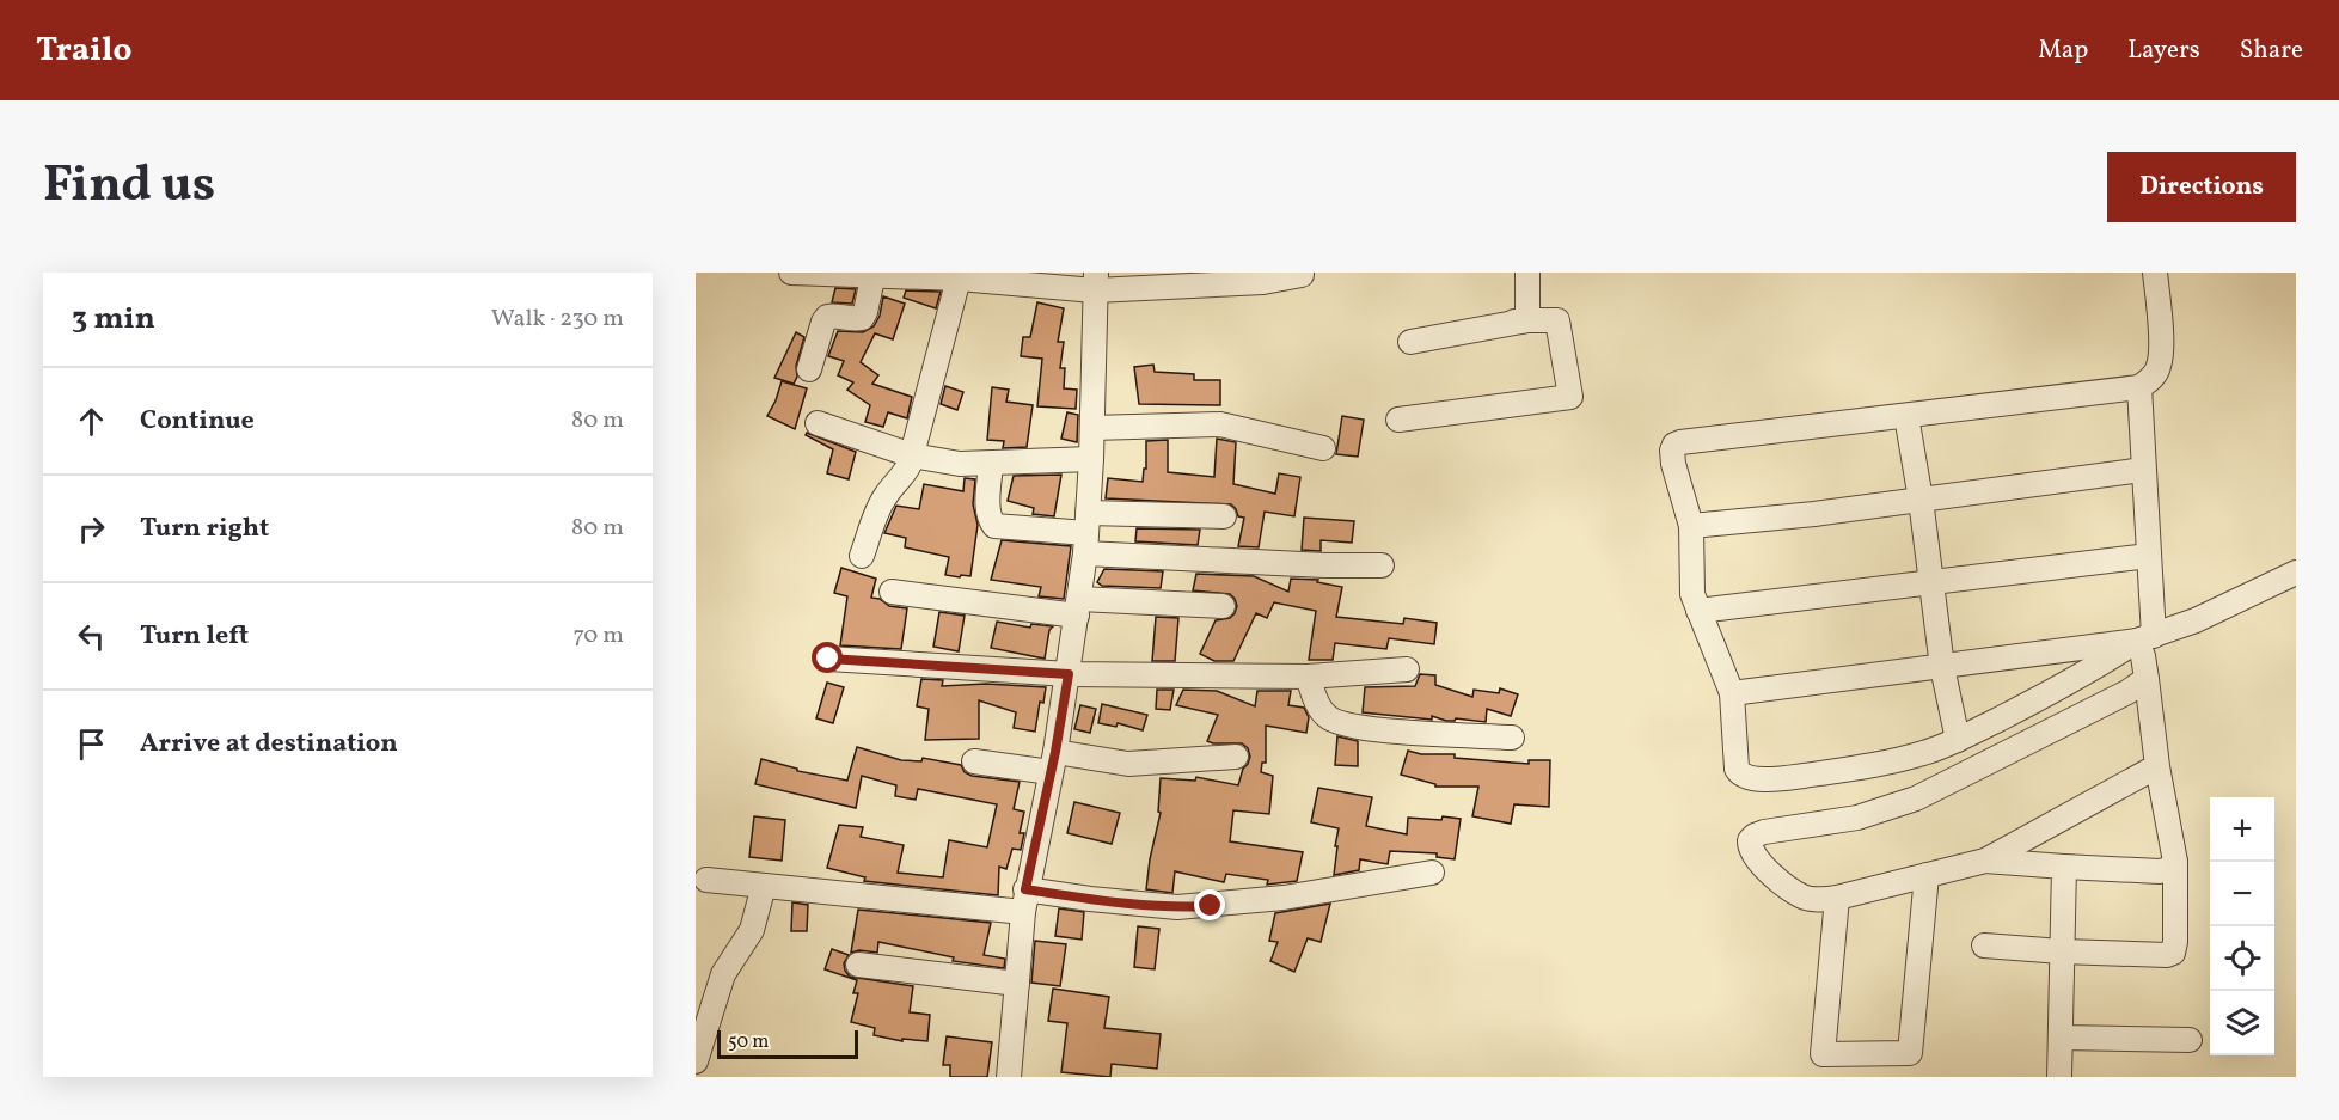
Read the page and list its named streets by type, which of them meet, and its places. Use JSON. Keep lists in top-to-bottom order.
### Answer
{
  "scale_bar": "50 m",
  "page": {
    "header": "Trailo",
    "nav": ["Map", "Layers", "Share"],
    "title": "Find us",
    "buttons": "Directions",
    "heading": ["3 min", "Walk · 230 m"],
    "list": [
      ["Continue", "80 m"],
      ["Turn right", "80 m"],
      ["Turn left", "70 m"],
      "Arrive at destination"
    ],
    "map_buttons": ["+", "−"],
    "scale": "50 m"
  }
}
